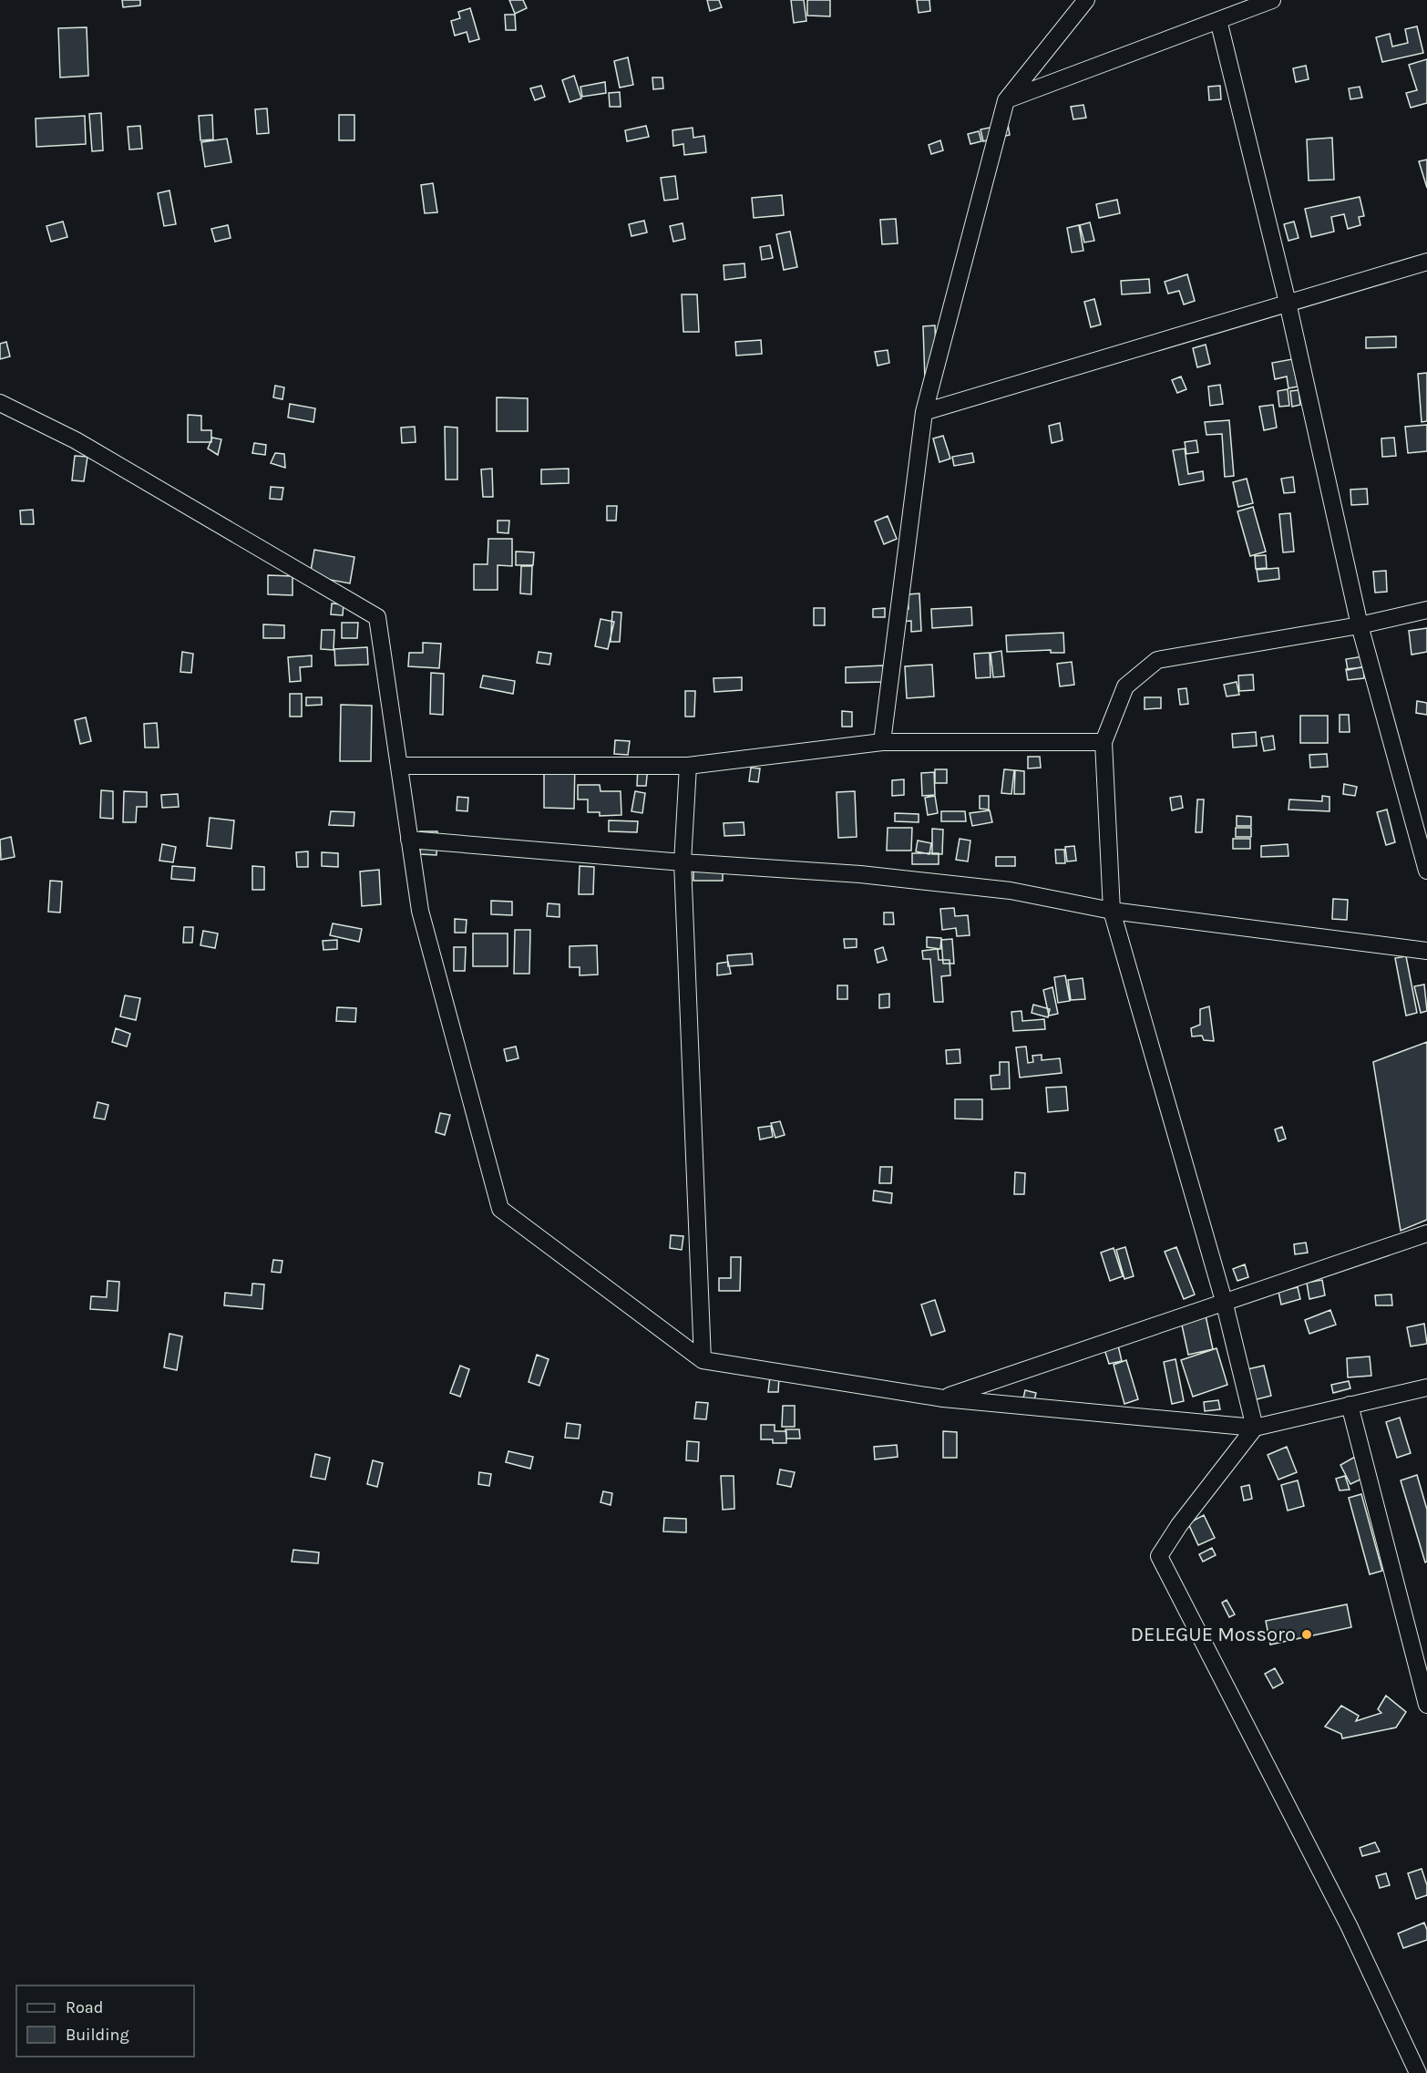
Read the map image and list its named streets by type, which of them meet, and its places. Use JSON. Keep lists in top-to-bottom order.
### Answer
{
  "places": ["DELEGUE Mossoro"],
  "legend": ["Road", "Building"]
}
